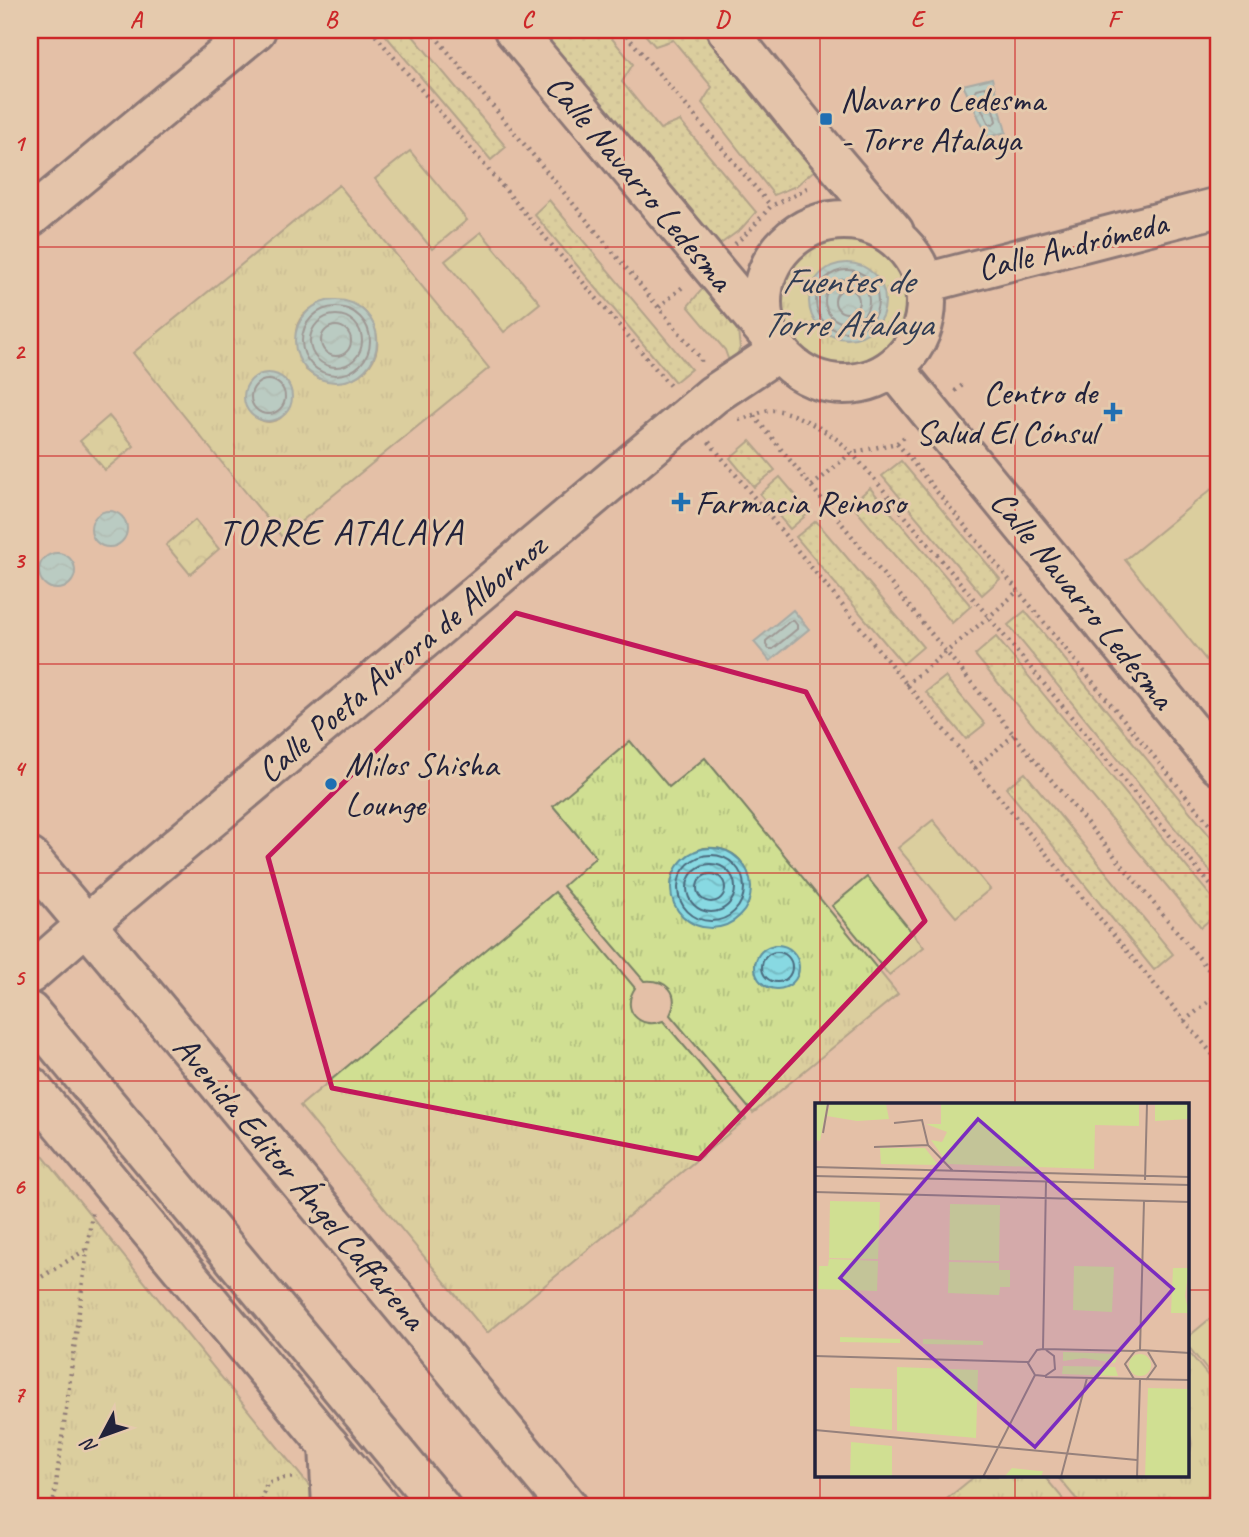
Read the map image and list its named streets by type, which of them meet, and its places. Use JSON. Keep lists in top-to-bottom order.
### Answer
{
  "streets": {
    "main road": [
      "Calle Navarro Ledesma",
      "Calle Andrómeda",
      "Calle Poeta Aurora de Albornoz",
      "Avenida Editor Ángel Caffarena"
    ]
  },
  "crossings": [
    ["Calle Navarro Ledesma", "Calle Andrómeda"],
    ["Calle Navarro Ledesma", "Calle Poeta Aurora de Albornoz"],
    ["Calle Andrómeda", "Calle Poeta Aurora de Albornoz"],
    ["Calle Poeta Aurora de Albornoz", "Avenida Editor Ángel Caffarena"]
  ],
  "districts": ["TORRE ATALAYA"],
  "water": ["Fuentes de Torre Atalaya"],
  "places": {
    "transit": ["Navarro Ledesma - Torre Atalaya"],
    "health": ["Centro de Salud El Cónsul", "Farmacia Reinoso"],
    "other": ["Milos Shisha Lounge"]
  },
  "north": "bottom left",
  "grid": {
    "columns": [
      "A",
      "B",
      "C",
      "D",
      "E",
      "F"
    ],
    "rows": [
      "1",
      "2",
      "3",
      "4",
      "5",
      "6",
      "7"
    ]
  }
}
